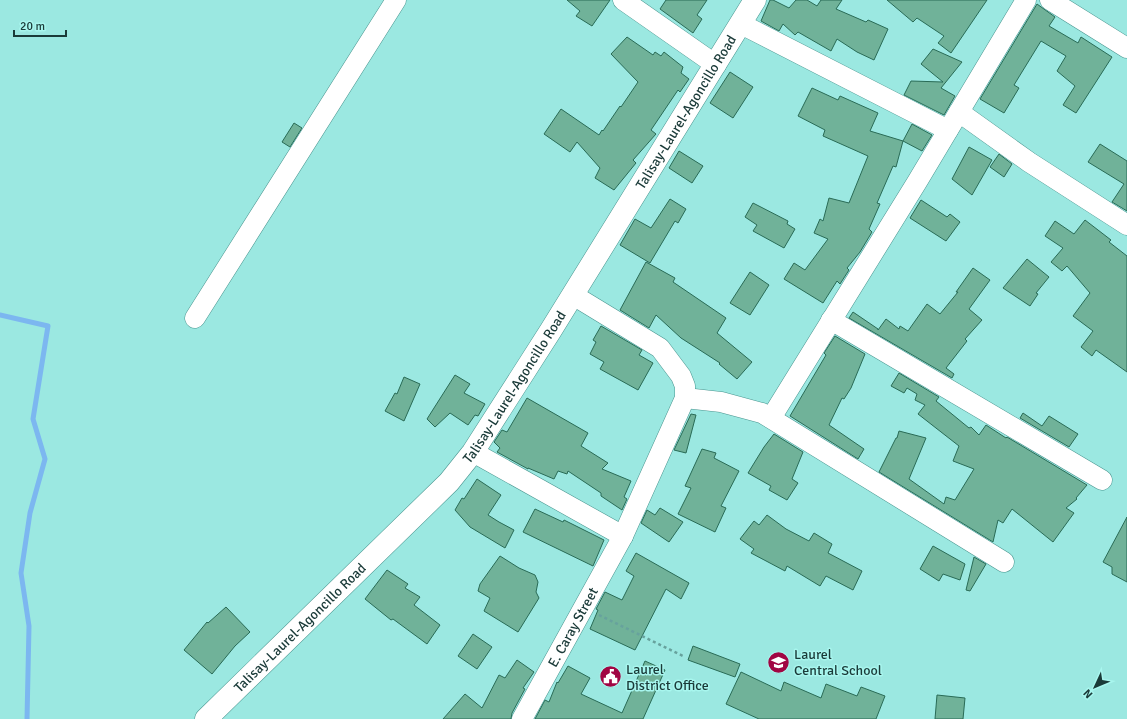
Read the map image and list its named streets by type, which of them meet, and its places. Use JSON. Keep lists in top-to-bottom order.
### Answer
{
  "streets": {
    "main road": ["Talisay-Laurel-Agoncillo Road"],
    "street": ["E. Caray Street"]
  },
  "places": {
    "school or university": ["Laurel Central School"],
    "public building": ["Laurel District Office"]
  },
  "scale_bar": "20 m",
  "north": "bottom left"
}
